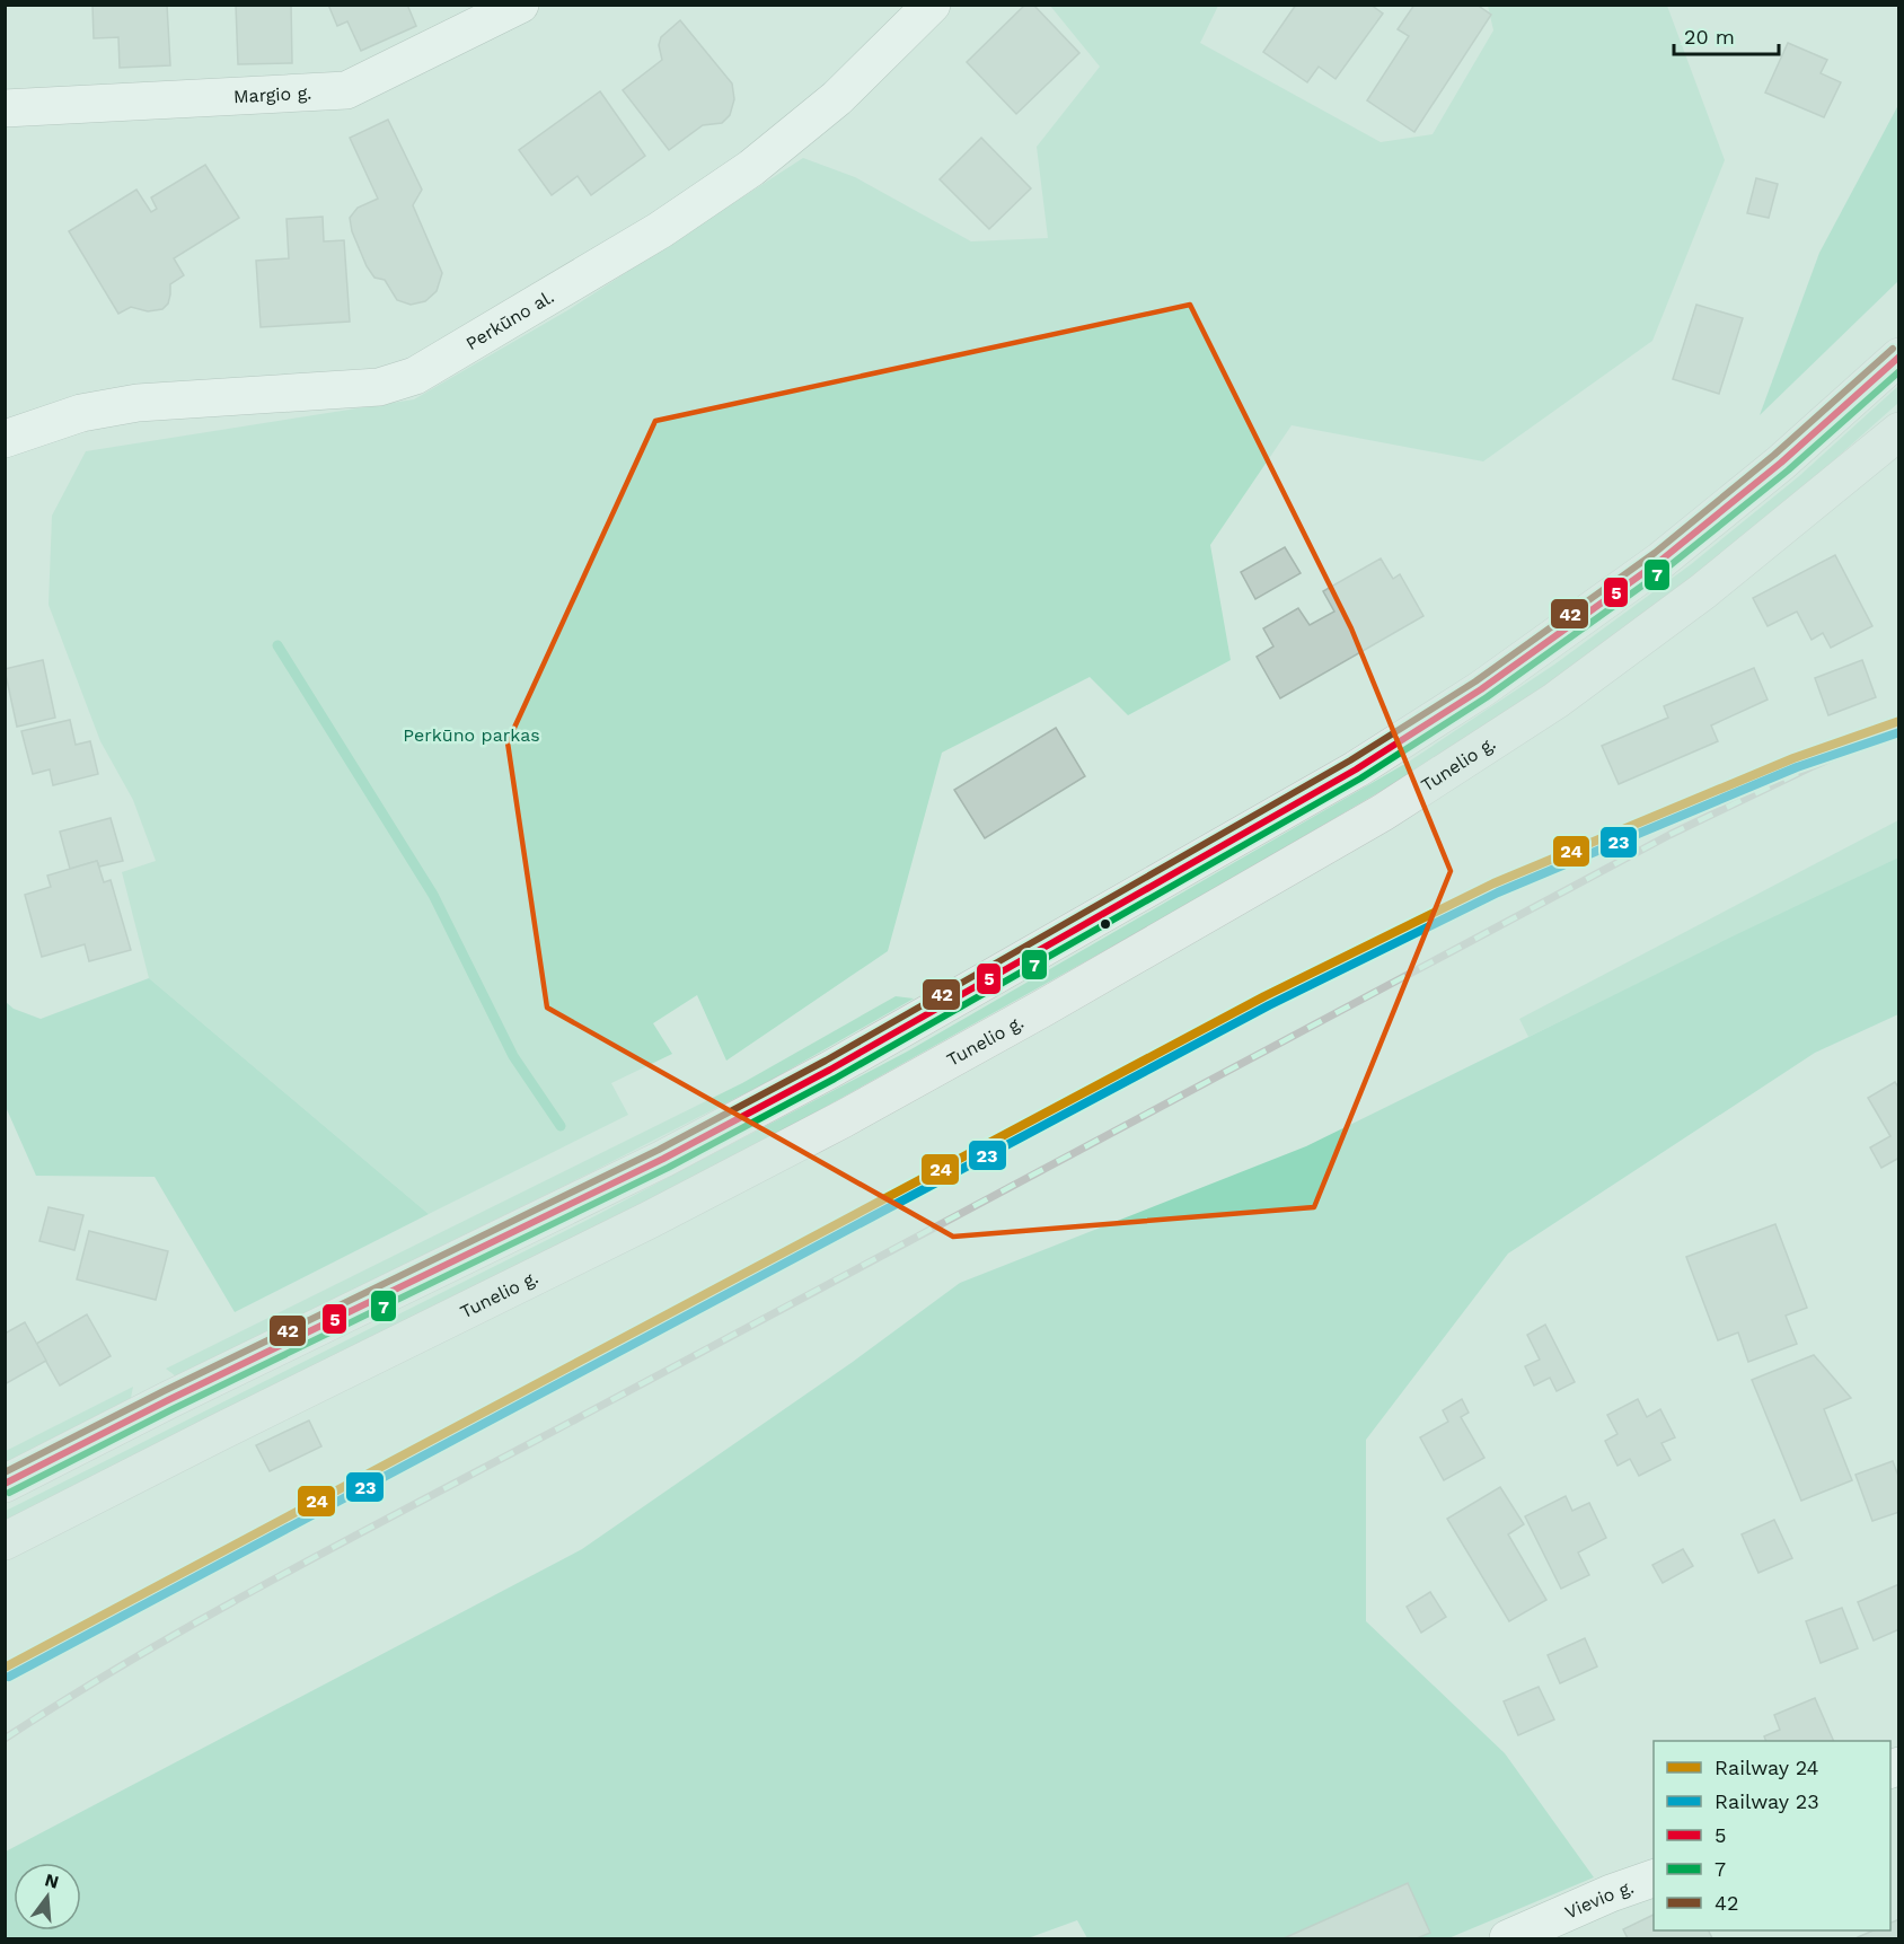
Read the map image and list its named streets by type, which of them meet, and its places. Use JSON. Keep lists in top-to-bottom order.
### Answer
{
  "streets": {
    "main road": ["Tunelio g."],
    "street": ["Margio g.", "Perkūno al.", "Vievio g."]
  },
  "parks": ["Perkūno parkas"],
  "lines": [
    "transit line 42",
    "transit line 5",
    "transit line 7",
    "rail line 24",
    "rail line 23"
  ],
  "legend": [
    "Railway 24",
    "Railway 23",
    "5",
    "7",
    "42"
  ],
  "scale_bar": "20 m",
  "north": "top"
}
